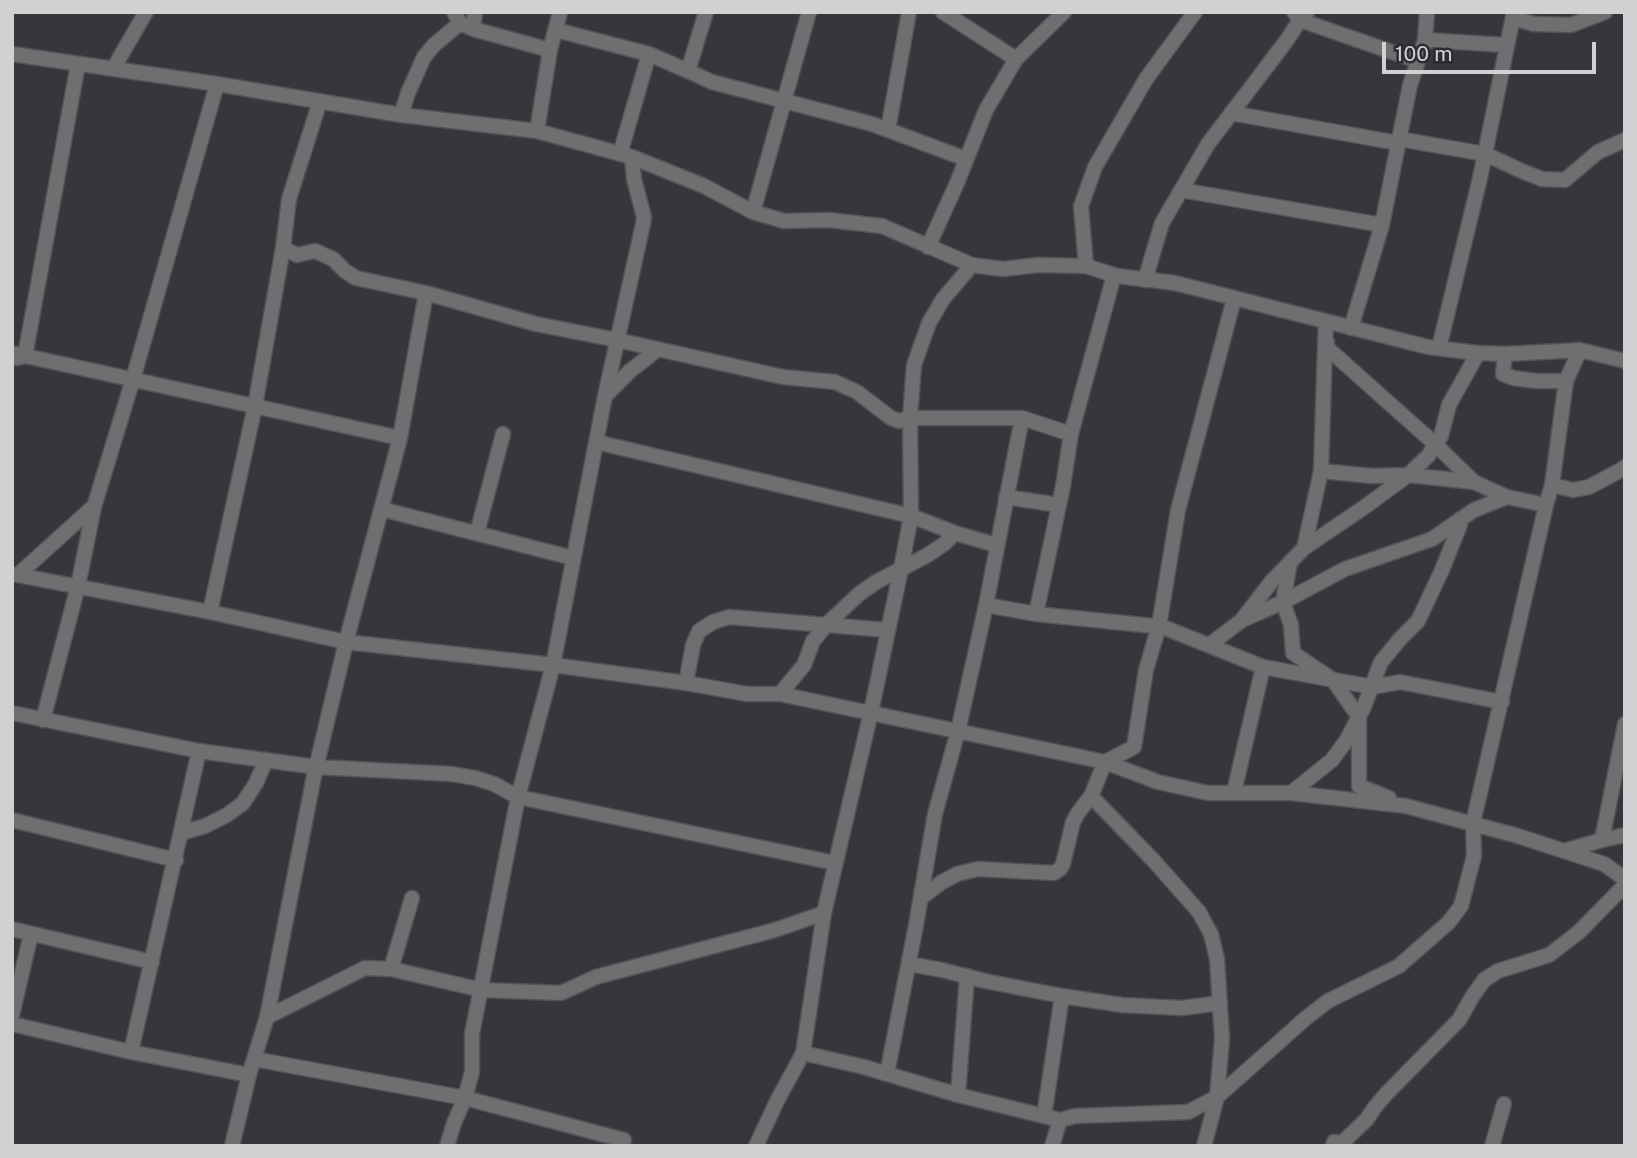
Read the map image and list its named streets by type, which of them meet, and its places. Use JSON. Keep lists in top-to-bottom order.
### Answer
{
  "scale_bar": "100 m"
}
